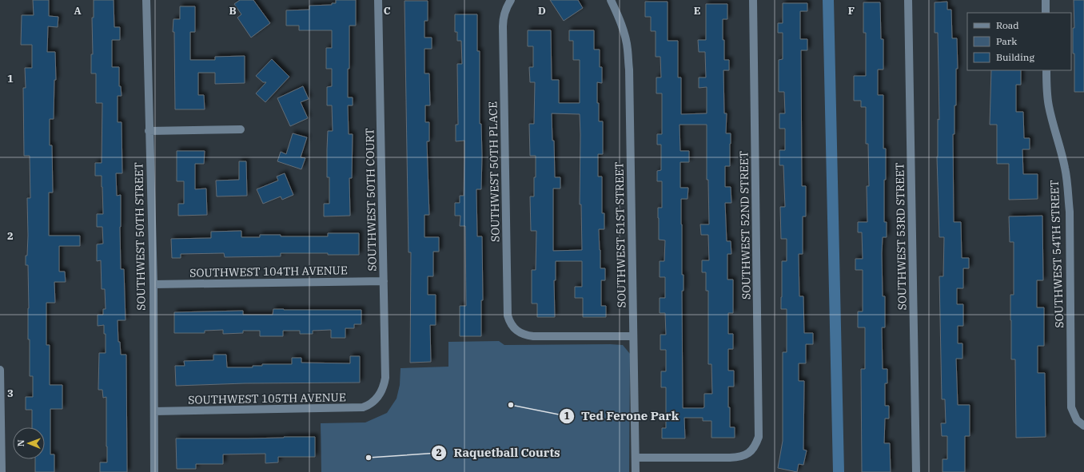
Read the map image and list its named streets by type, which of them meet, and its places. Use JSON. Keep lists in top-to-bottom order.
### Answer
{
  "streets": {
    "street": [
      "SOUTHWEST 50TH PLACE",
      "SOUTHWEST 50TH COURT",
      "SOUTHWEST 52ND STREET",
      "SOUTHWEST 51ST STREET",
      "SOUTHWEST 50TH STREET",
      "SOUTHWEST 53RD STREET",
      "SOUTHWEST 54TH STREET",
      "SOUTHWEST 104TH AVENUE",
      "SOUTHWEST 105TH AVENUE"
    ]
  },
  "crossings": [
    ["SOUTHWEST 50TH PLACE", "SOUTHWEST 51ST STREET"],
    ["SOUTHWEST 50TH COURT", "SOUTHWEST 104TH AVENUE"],
    ["SOUTHWEST 50TH COURT", "SOUTHWEST 105TH AVENUE"],
    ["SOUTHWEST 52ND STREET", "SOUTHWEST 51ST STREET"],
    ["SOUTHWEST 50TH STREET", "SOUTHWEST 104TH AVENUE"],
    ["SOUTHWEST 50TH STREET", "SOUTHWEST 105TH AVENUE"]
  ],
  "places": ["Ted Ferone Park", "Raquetball Courts"],
  "legend": ["Road", "Park", "Building"],
  "north": "left",
  "grid": {
    "columns": [
      "A",
      "B",
      "C",
      "D",
      "E",
      "F"
    ],
    "rows": ["1", "2", "3"]
  }
}
